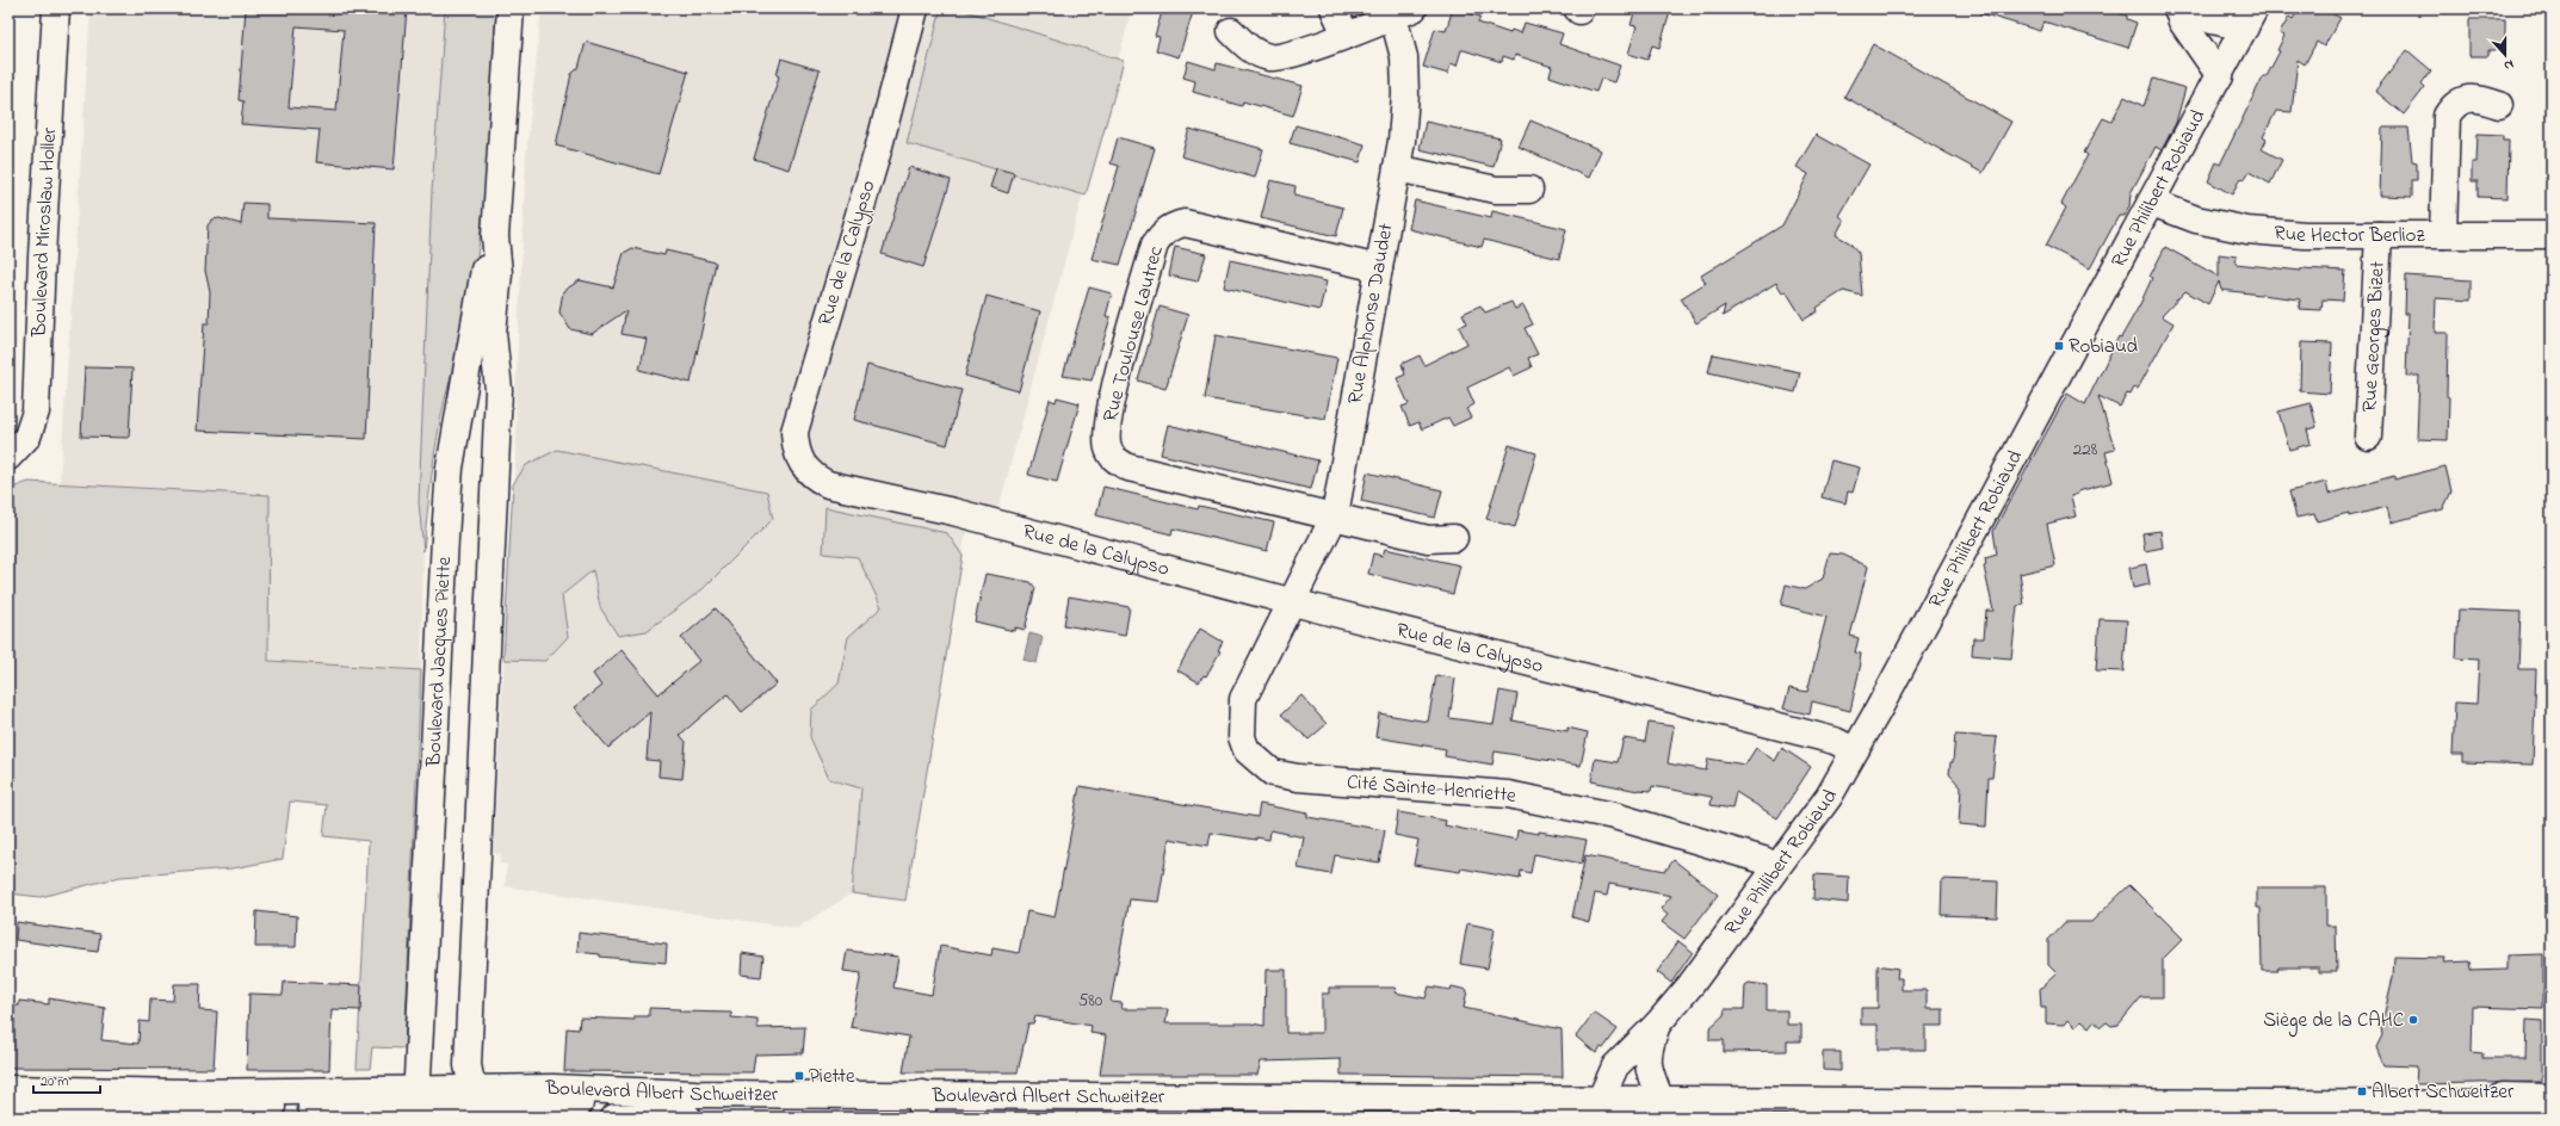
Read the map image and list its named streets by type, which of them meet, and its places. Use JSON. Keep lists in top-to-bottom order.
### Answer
{
  "streets": {
    "street": [
      "Rue Philibert Robiaud",
      "Boulevard Miroslaw Holler",
      "Rue Hector Berlioz",
      "Rue de la Calypso",
      "Rue Alphonse Daudet",
      "Rue Toulouse Lautrec",
      "Rue Georges Bizet",
      "Boulevard Jacques Piette",
      "Cité Sainte-Henriette",
      "Boulevard Albert Schweitzer"
    ]
  },
  "crossings": [
    ["Rue Philibert Robiaud", "Rue Hector Berlioz"],
    ["Rue Philibert Robiaud", "Rue de la Calypso"],
    ["Rue Philibert Robiaud", "Cité Sainte-Henriette"],
    ["Rue Philibert Robiaud", "Boulevard Albert Schweitzer"],
    ["Rue Hector Berlioz", "Rue Georges Bizet"],
    ["Rue de la Calypso", "Rue Alphonse Daudet"],
    ["Rue de la Calypso", "Cité Sainte-Henriette"],
    ["Rue Alphonse Daudet", "Rue Toulouse Lautrec"],
    ["Rue Alphonse Daudet", "Cité Sainte-Henriette"],
    ["Boulevard Jacques Piette", "Boulevard Albert Schweitzer"]
  ],
  "places": {
    "transit": ["Robiaud", "Piette", "Albert Schweitzer"],
    "other": ["Siège de la CAHC"]
  },
  "house_numbers": ["228", "580"],
  "scale_bar": "20 m",
  "north": "bottom"
}
